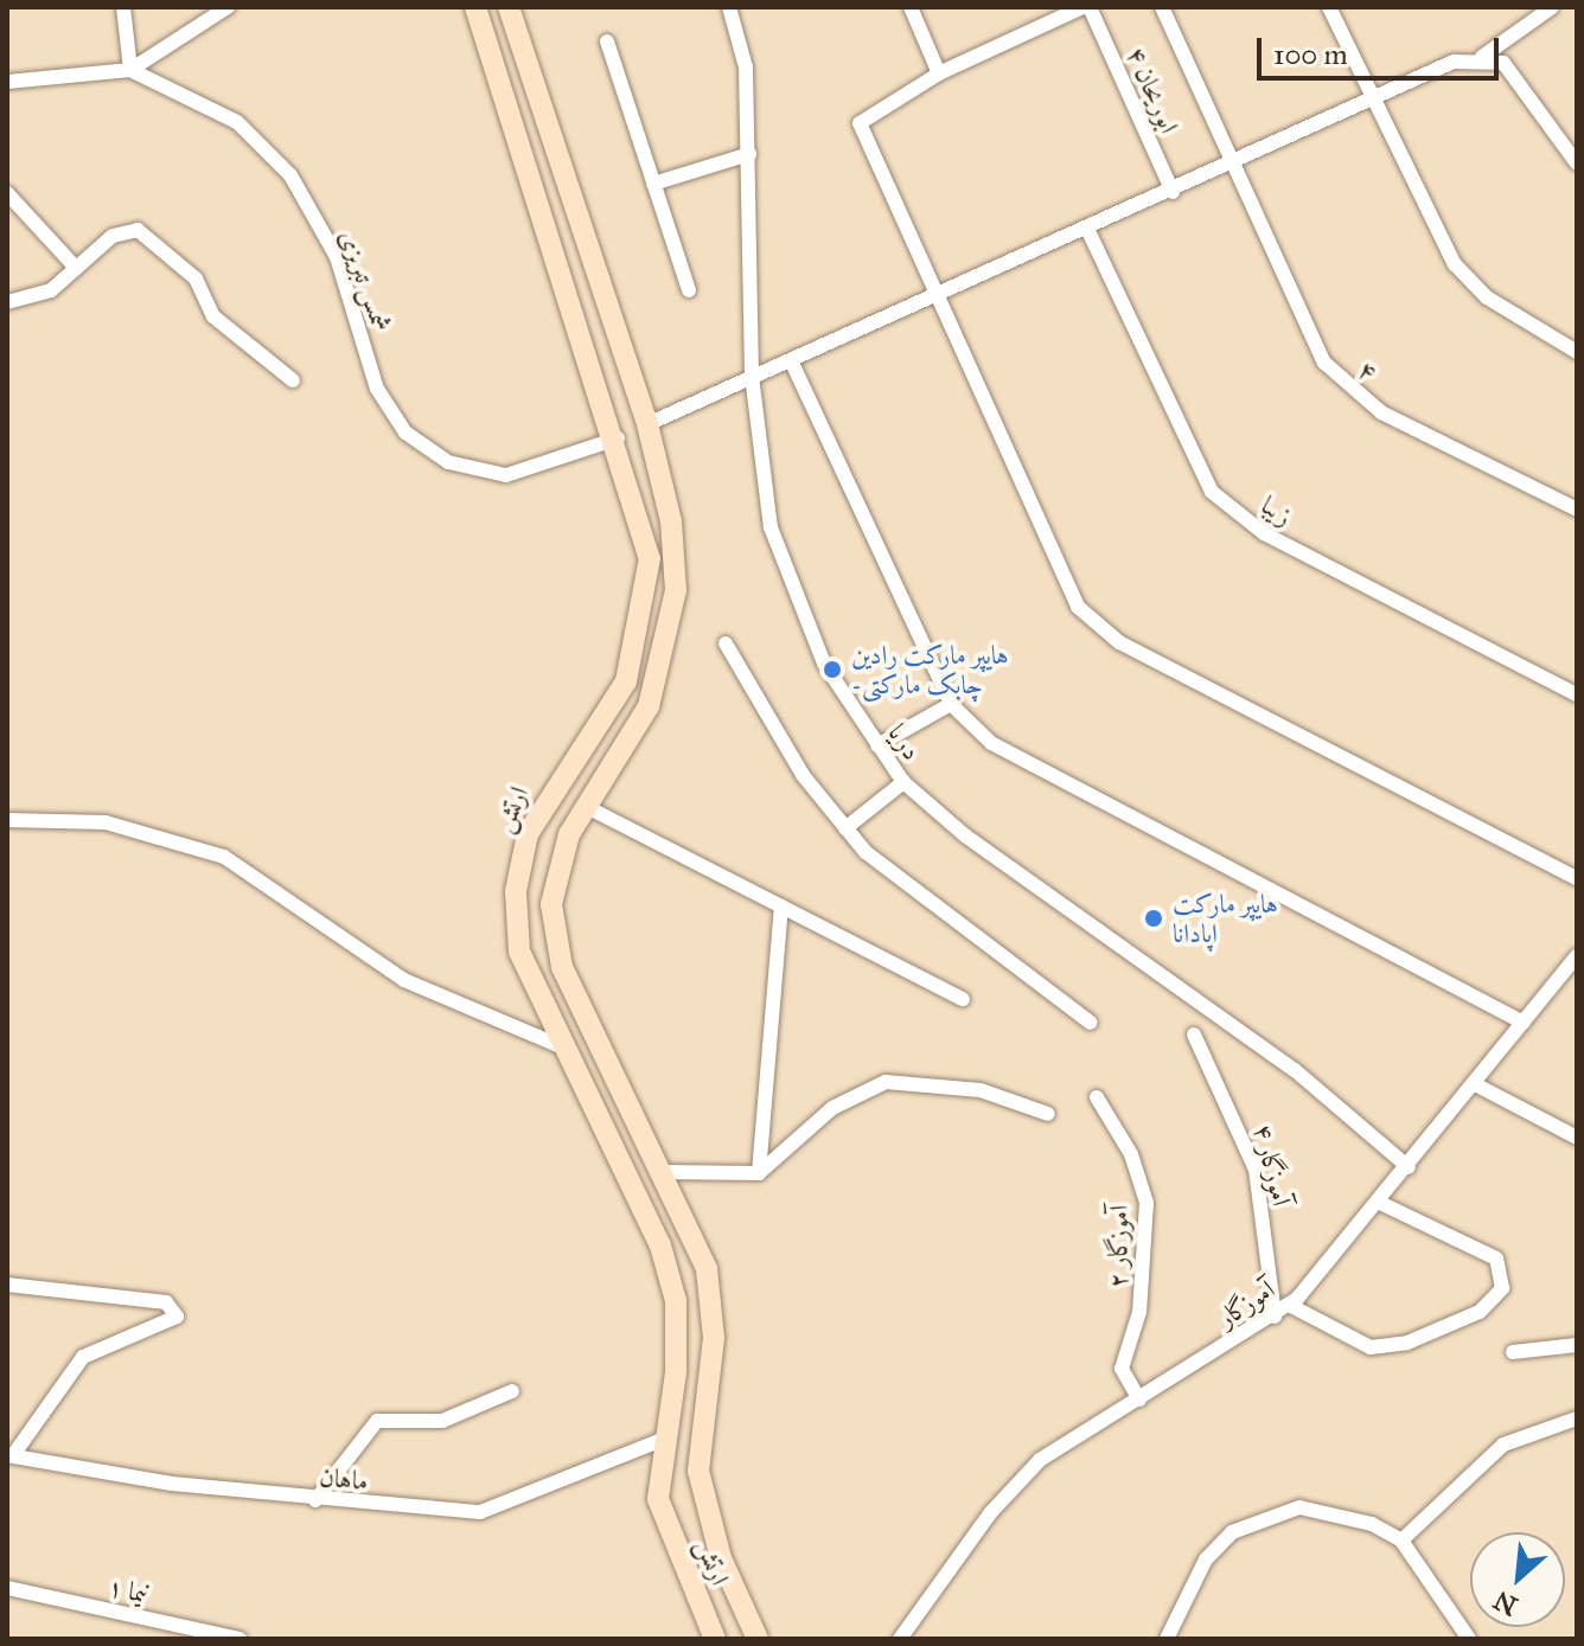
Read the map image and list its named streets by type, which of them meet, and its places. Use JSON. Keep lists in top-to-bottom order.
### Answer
{
  "streets": {
    "main road": ["ارتش"],
    "street": [
      "ابوریحان ۴",
      "شمس تبریزی",
      "۴",
      "زیبا",
      "دریا",
      "آموزگار ۴",
      "آموزگار ۲",
      "آموزگار",
      "ماهان",
      "نیما ۱"
    ]
  },
  "crossings": [
    ["شمس تبریزی", "ارتش"],
    ["دریا", "آموزگار"],
    ["ارتش", "ماهان"],
    ["آموزگار ۴", "آموزگار"],
    ["آموزگار ۲", "آموزگار"]
  ],
  "places": ["هایپر مارکت رادین -چابک مارکتی", "هایپر مارکت اپادانا"],
  "scale_bar": "100 m",
  "north": "bottom left"
}
